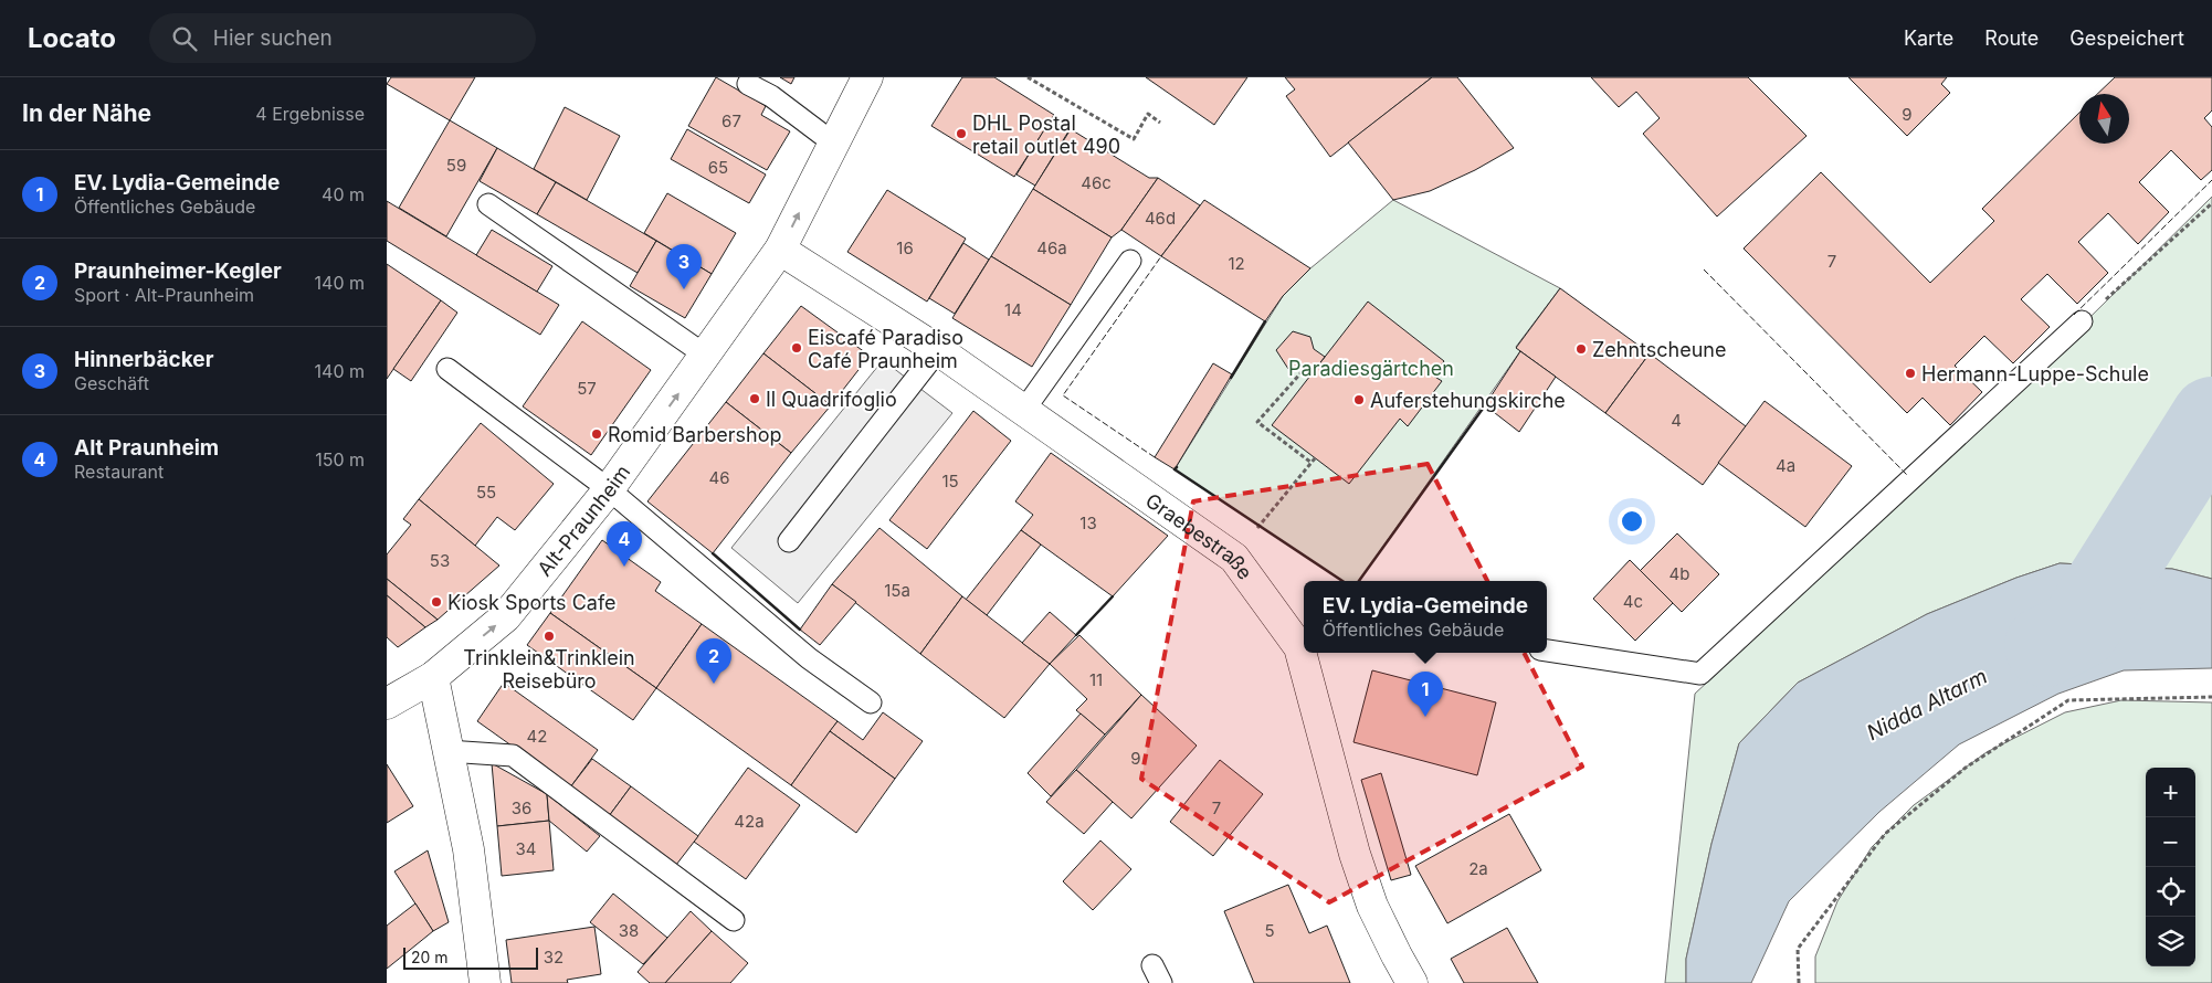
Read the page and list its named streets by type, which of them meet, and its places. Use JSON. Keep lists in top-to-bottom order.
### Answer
{
  "streets": {
    "main road": ["Alt-Praunheim", "Graebestraße"]
  },
  "crossings": [
    ["Alt-Praunheim", "Graebestraße"]
  ],
  "one_way": ["Alt-Praunheim"],
  "water": ["Nidda Altarm"],
  "parks": ["Paradiesgärtchen"],
  "places": [
    "DHL Postal retail outlet 490",
    "Eiscafé Paradiso Café Praunheim",
    "Zehntscheune",
    "Hermann-Luppe-Schule",
    "Il Quadrifoglio",
    "Auferstehungskirche",
    "Romid Barbershop",
    "Kiosk Sports Cafe",
    "Trinklein&Trinklein Reisebüro"
  ],
  "house_numbers": [
    "9",
    "67",
    "59",
    "65",
    "46c",
    "46d",
    "16",
    "46a",
    "7",
    "12",
    "14",
    "57",
    "4",
    "4a",
    "46",
    "15",
    "55",
    "13",
    "53",
    "4b",
    "15a",
    "4c",
    "11",
    "42",
    "9",
    "36",
    "7",
    "42a",
    "34",
    "2a",
    "38",
    "5",
    "32"
  ],
  "scale_bar": "20 m",
  "north": "top",
  "page": {
    "header": "Locato",
    "search": "Hier suchen",
    "nav": ["Karte", "Route", "Gespeichert"],
    "heading": ["In der Nähe", "4 Ergebnisse"],
    "list": [
      {
        "mark": "1",
        "name": "EV. Lydia-Gemeinde",
        "note": "Öffentliches Gebäude",
        "value": "40 m"
      },
      {
        "mark": "2",
        "name": "Praunheimer-Kegler",
        "note": "Sport · Alt-Praunheim",
        "value": "140 m"
      },
      {
        "mark": "3",
        "name": "Hinnerbäcker",
        "note": "Geschäft",
        "value": "140 m"
      },
      {
        "mark": "4",
        "name": "Alt Praunheim",
        "note": "Restaurant",
        "value": "150 m"
      }
    ],
    "pins": [
      "3",
      "4",
      "2",
      "1"
    ],
    "popup": ["EV. Lydia-Gemeinde", "Öffentliches Gebäude"],
    "map_buttons": ["+", "−"],
    "scale": "20 m"
  }
}
